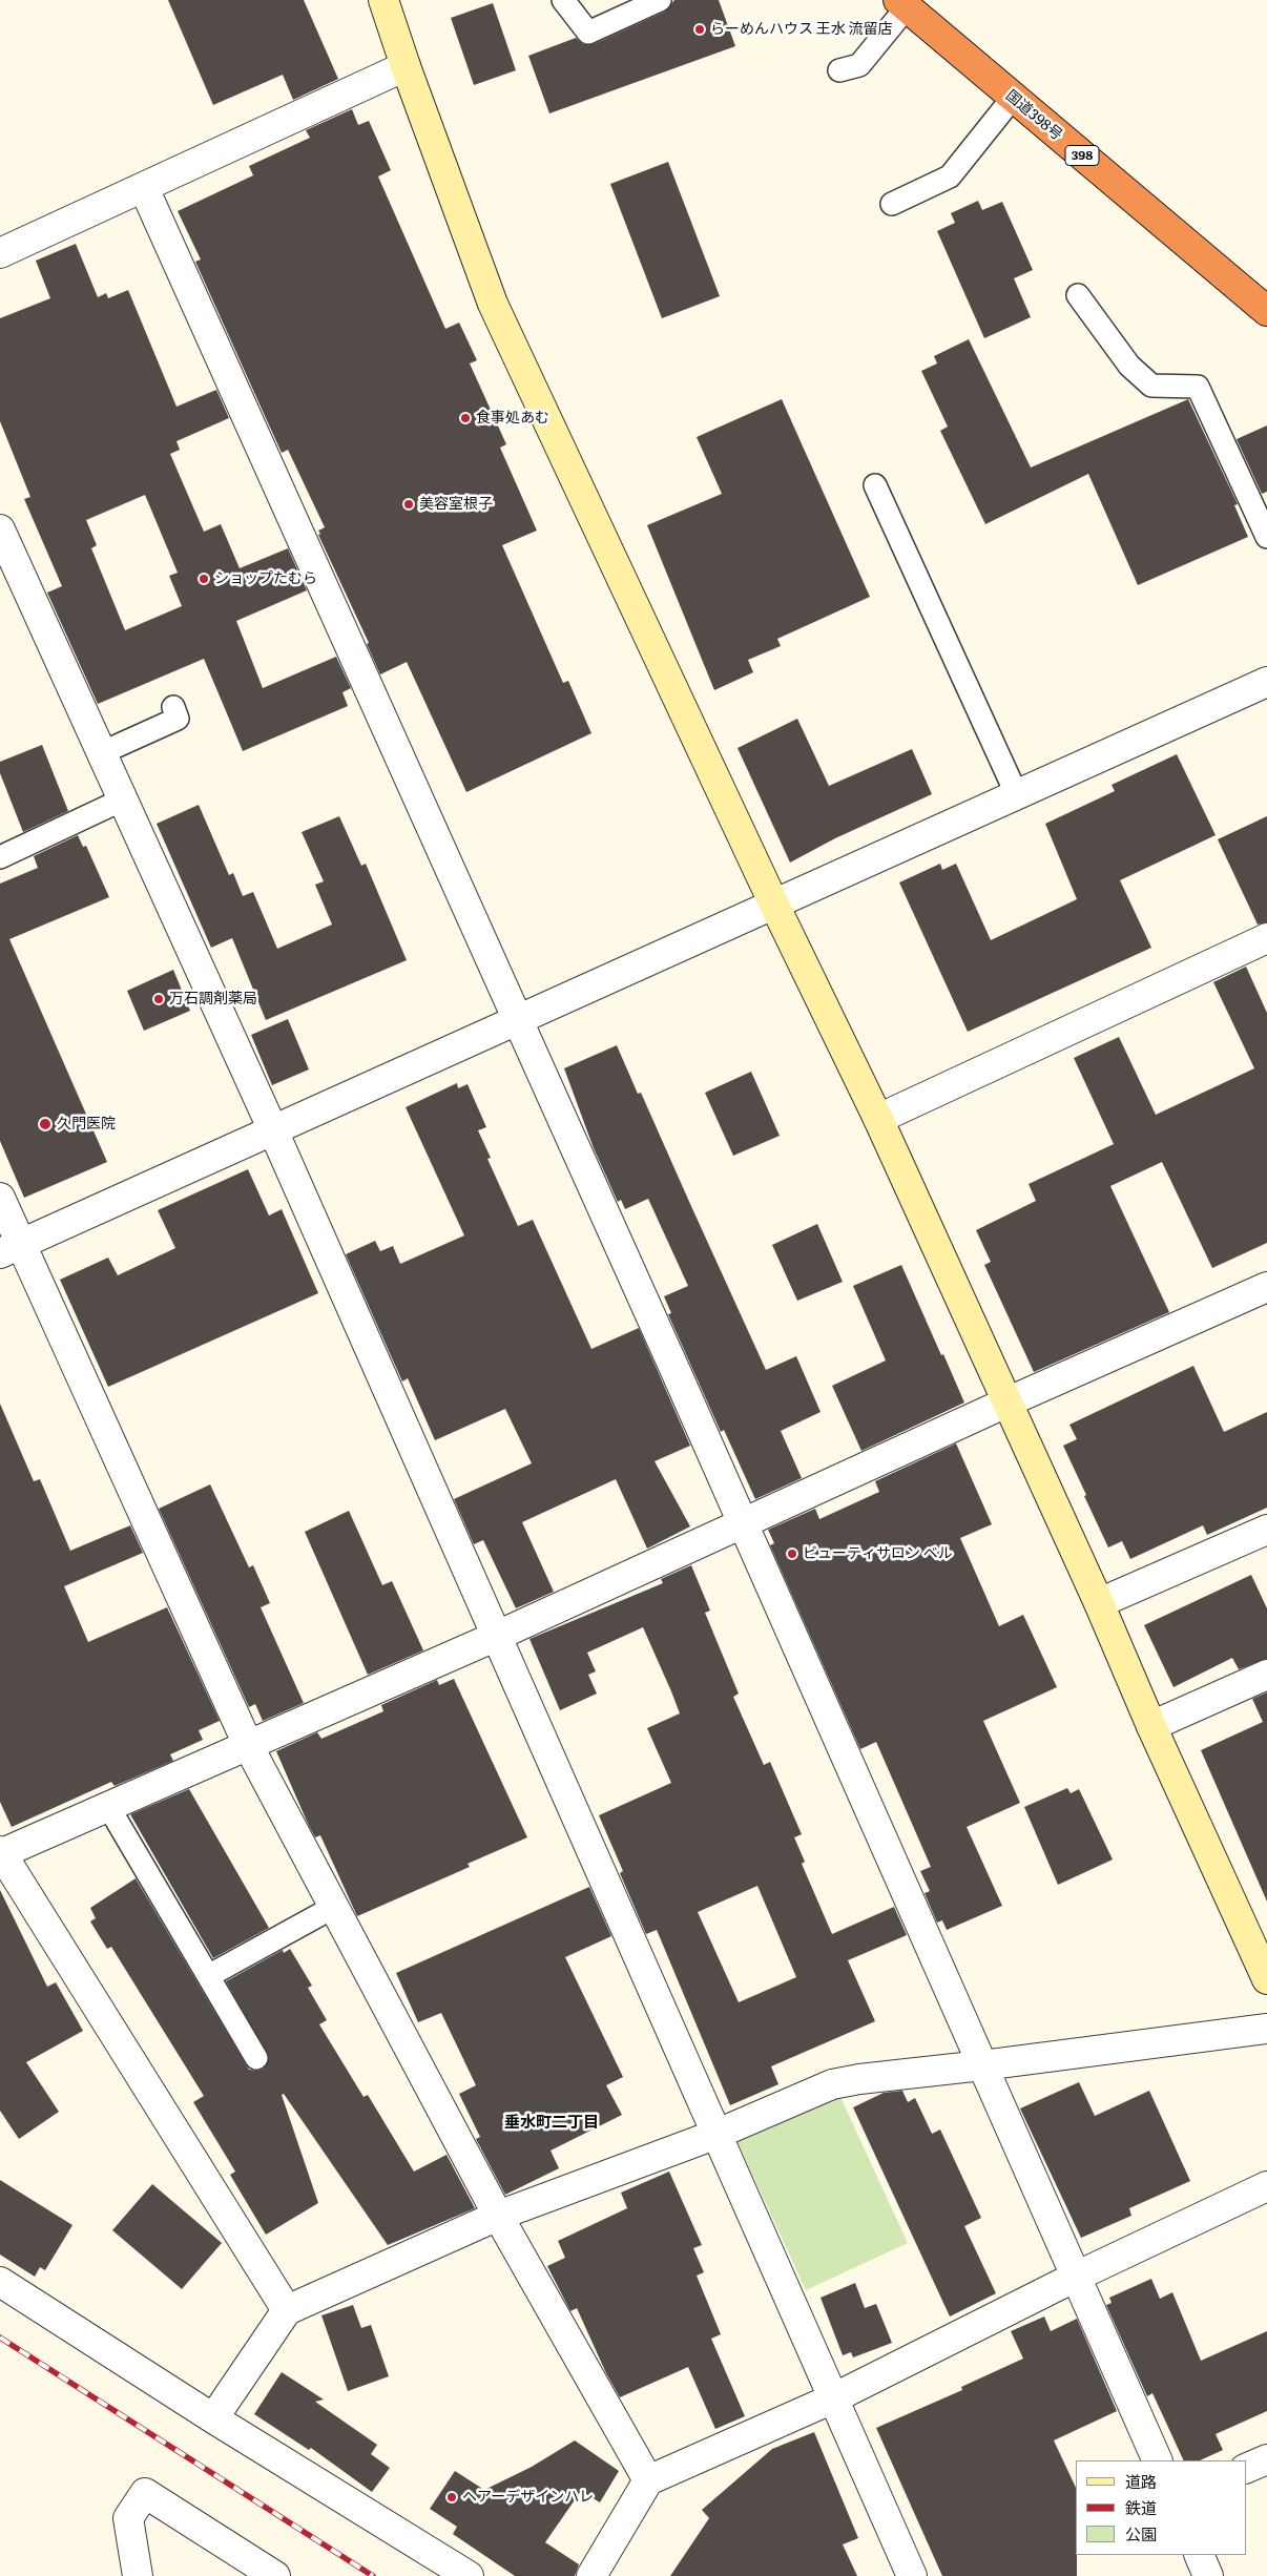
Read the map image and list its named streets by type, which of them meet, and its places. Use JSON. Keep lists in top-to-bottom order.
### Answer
{
  "streets": {
    "highway": ["国道398号", "398"]
  },
  "districts": ["垂水町二丁目"],
  "places": [
    "らーめんハウス 王水 流留店",
    "食事処あむ",
    "美容室根子",
    "ショップたむら",
    "万石調剤薬局",
    "久門医院",
    "ビューティサロン ベル",
    "ヘアーデザインハレ"
  ],
  "legend": ["道路", "鉄道", "公園"]
}
